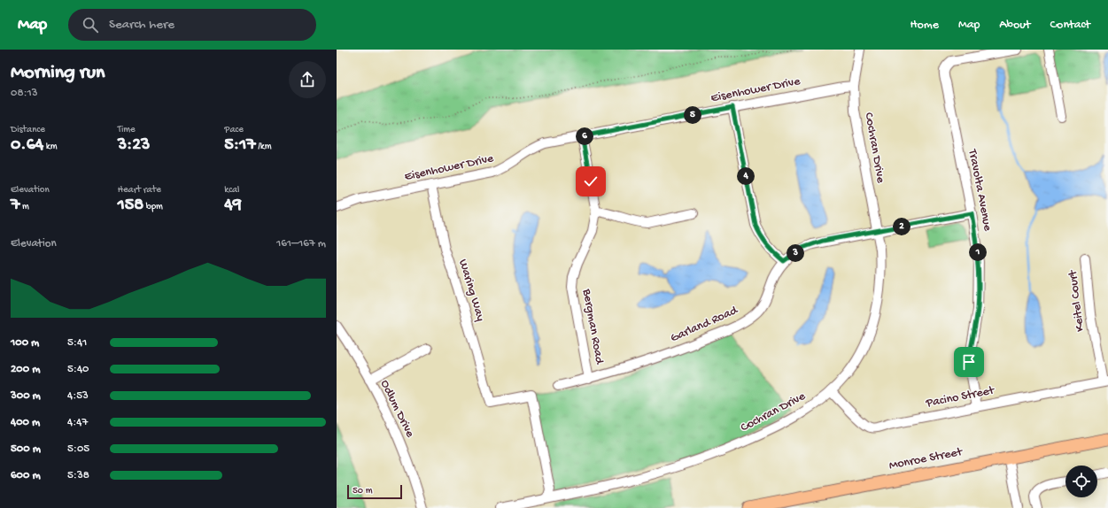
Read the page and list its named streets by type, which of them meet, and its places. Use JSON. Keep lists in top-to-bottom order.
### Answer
{
  "streets": {
    "main road": ["Monroe Street"],
    "street": [
      "Eisenhower Drive",
      "Cochran Drive",
      "Travolta Avenue",
      "Waring Way",
      "Keitel Court",
      "Garland Road",
      "Bergman Road",
      "Pacino Street",
      "Odlum Drive"
    ]
  },
  "crossings": [
    ["Eisenhower Drive", "Cochran Drive"],
    ["Eisenhower Drive", "Waring Way"],
    ["Eisenhower Drive", "Bergman Road"],
    ["Cochran Drive", "Waring Way"],
    ["Cochran Drive", "Garland Road"],
    ["Cochran Drive", "Pacino Street"],
    ["Travolta Avenue", "Garland Road"],
    ["Travolta Avenue", "Pacino Street"],
    ["Keitel Court", "Pacino Street"],
    ["Garland Road", "Bergman Road"]
  ],
  "scale_bar": "50 m",
  "page": {
    "header": "Map",
    "search": "Search here",
    "nav": [
      "Home",
      "Map",
      "About",
      "Contact"
    ],
    "heading": ["Morning run", "08:13"],
    "pins": [
      "5",
      "6",
      "4",
      "2",
      "1",
      "3"
    ],
    "stats": [
      ["Distance", "0.64 km"],
      ["Time", "3:23"],
      ["Pace", "5:17 /km"],
      ["Elevation", "7 m"],
      ["Heart rate", "158 bpm"],
      ["kcal", "49"]
    ],
    "chart": ["Elevation", "161–167 m"],
    "list": [
      {
        "name": "100 m",
        "note": "5:41"
      },
      {
        "name": "200 m",
        "note": "5:40"
      },
      {
        "name": "300 m",
        "note": "4:53"
      },
      {
        "name": "400 m",
        "note": "4:47"
      },
      {
        "name": "500 m",
        "note": "5:05"
      },
      {
        "name": "600 m",
        "note": "5:38"
      }
    ],
    "scale": "50 m"
  }
}
